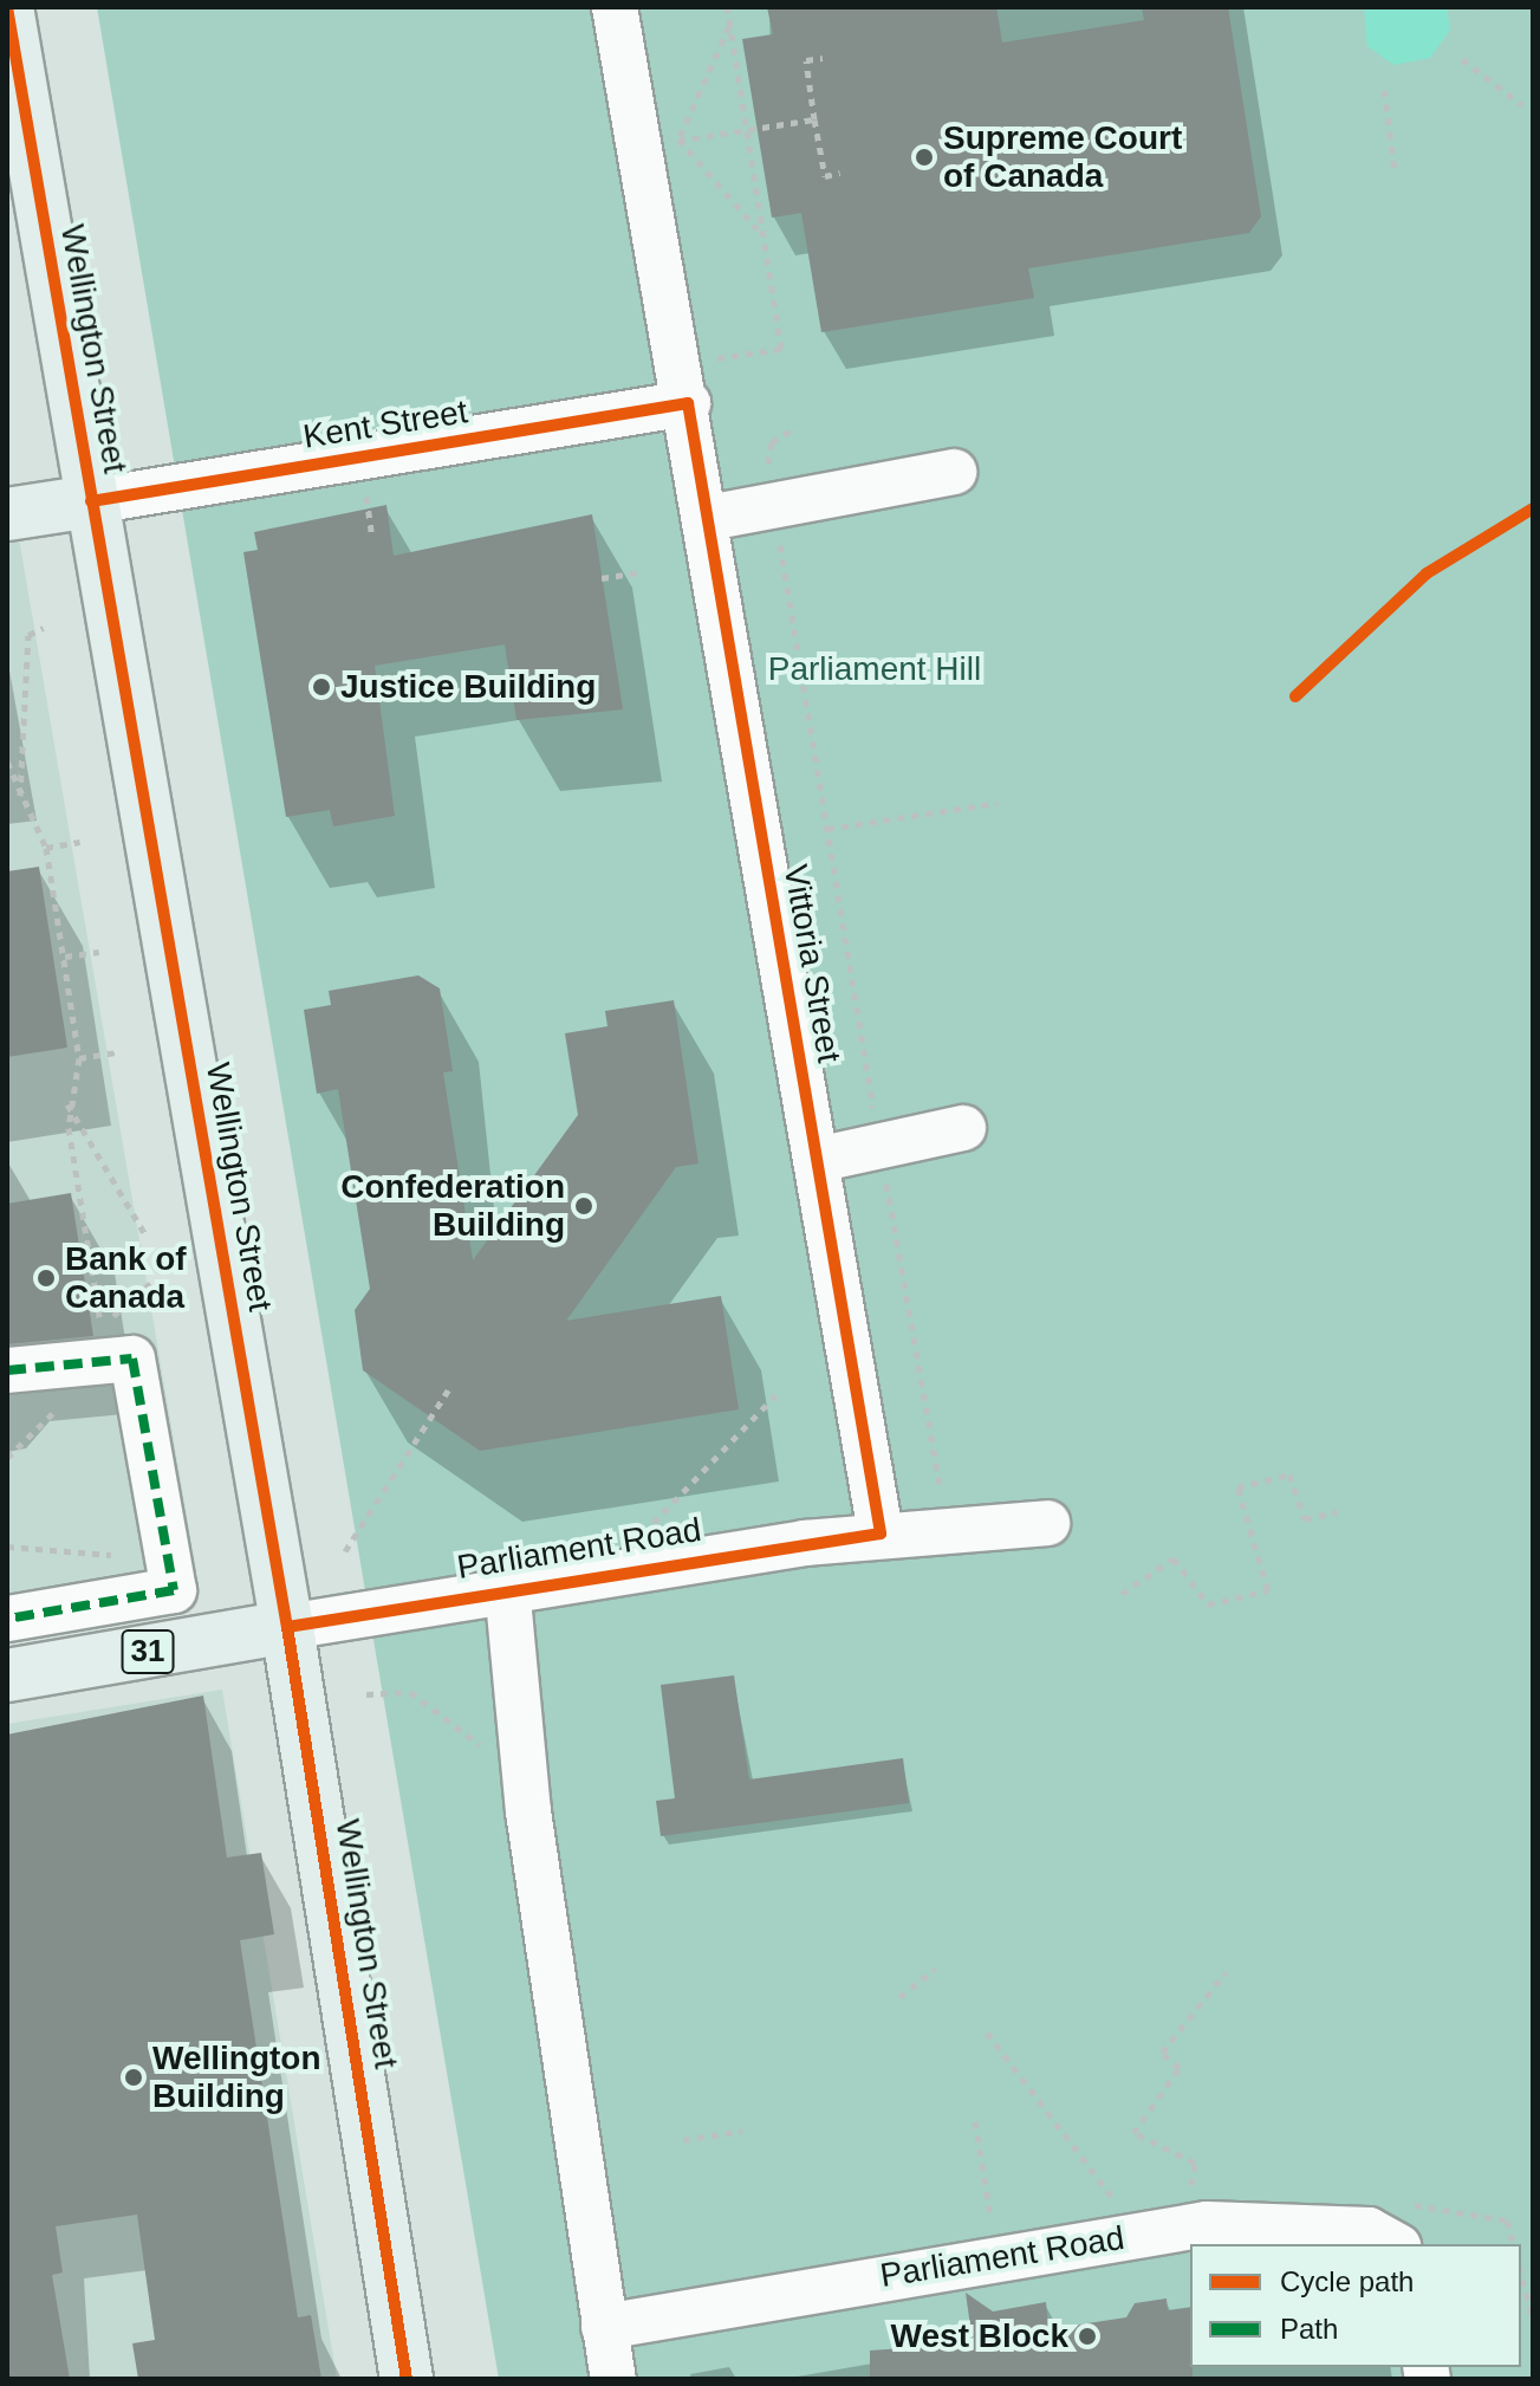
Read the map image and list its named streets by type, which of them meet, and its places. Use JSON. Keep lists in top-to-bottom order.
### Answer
{
  "streets": {
    "main road": ["Wellington Street", "Kent Street", "31"],
    "street": ["Vittoria Street", "Parliament Road"]
  },
  "crossings": [
    ["Wellington Street", "Kent Street"],
    ["Wellington Street", "Parliament Road"],
    ["Wellington Street", "31"],
    ["Kent Street", "Vittoria Street"],
    ["Vittoria Street", "Parliament Road"],
    ["Parliament Road", "31"]
  ],
  "parks": ["Parliament Hill"],
  "places": [
    "Supreme Court of Canada",
    "Justice Building",
    "Confederation Building",
    "Bank of Canada",
    "Wellington Building",
    "West Block"
  ],
  "legend": ["Cycle path", "Path"]
}
